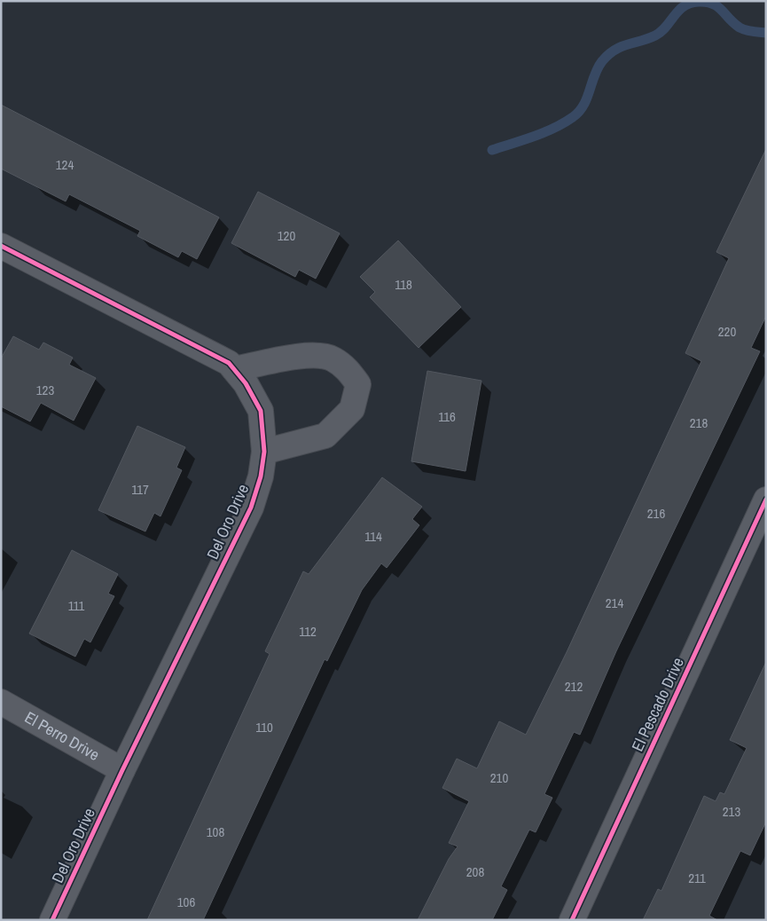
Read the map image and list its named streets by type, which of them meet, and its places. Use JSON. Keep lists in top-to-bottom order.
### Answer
{
  "streets": {
    "street": ["Del Oro Drive", "El Pescado Drive", "El Perro Drive"]
  },
  "crossings": [
    ["Del Oro Drive", "El Perro Drive"]
  ],
  "house_numbers": [
    "124",
    "120",
    "118",
    "220",
    "123",
    "116",
    "218",
    "117",
    "216",
    "114",
    "214",
    "111",
    "112",
    "212",
    "110",
    "210",
    "213",
    "108",
    "208",
    "211",
    "106"
  ]
}
